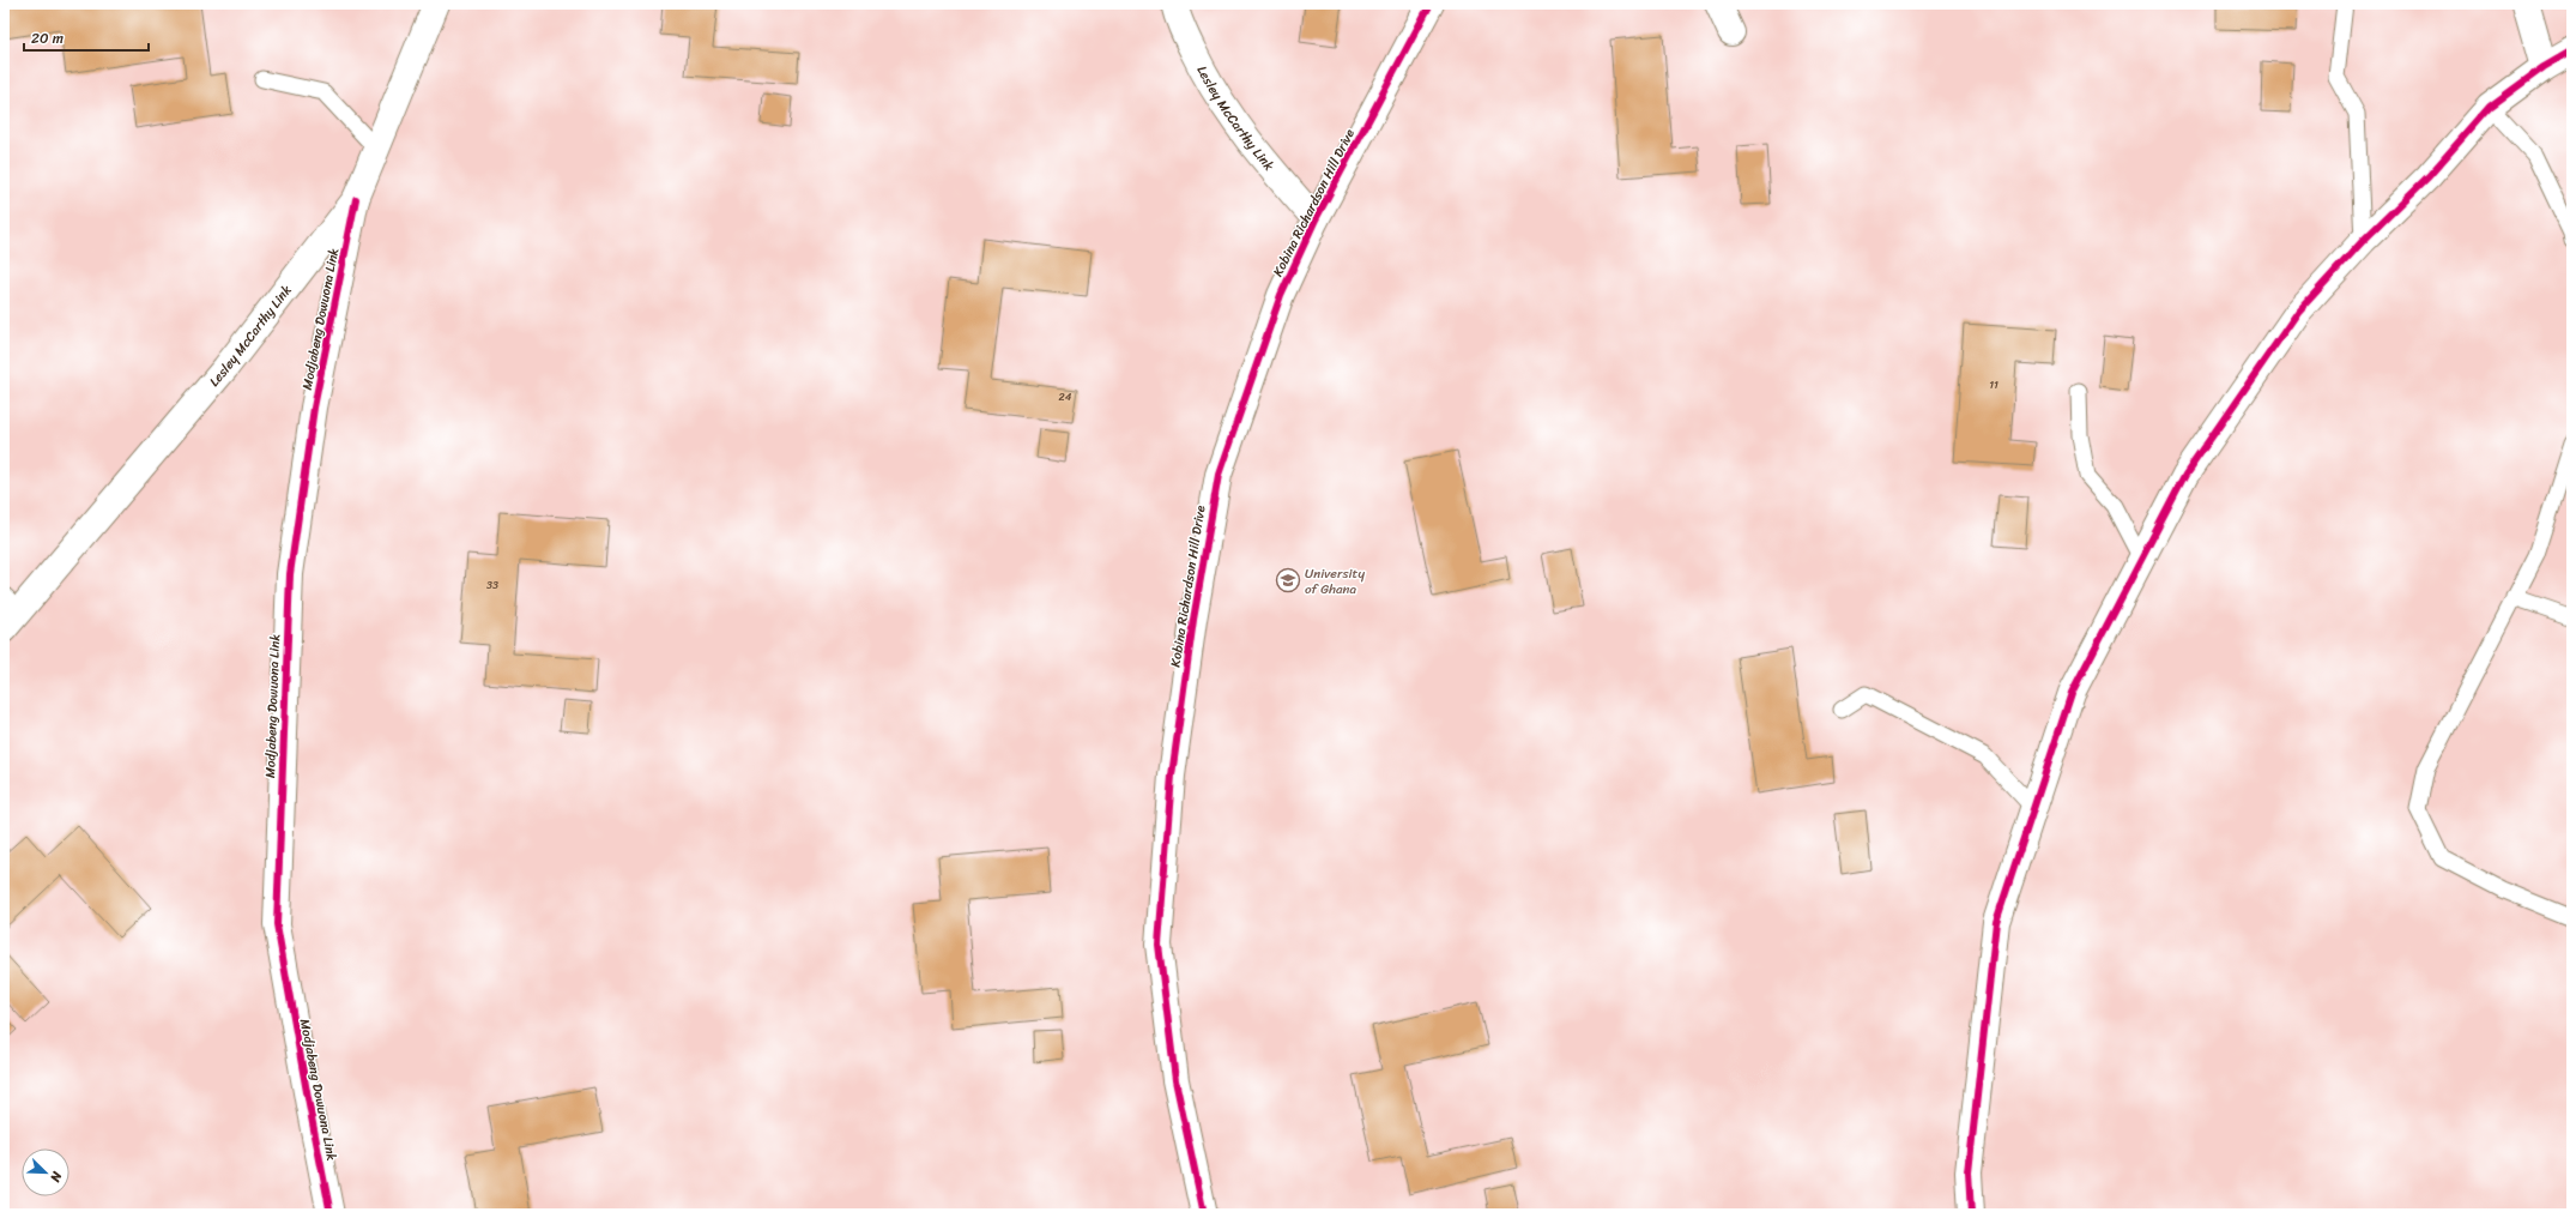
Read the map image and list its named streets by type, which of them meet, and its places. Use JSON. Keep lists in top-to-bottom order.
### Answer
{
  "streets": {
    "street": ["Lesley McCarthy Link", "Kobina Richardson Hill Drive", "Modjabeng Dowuona Link"]
  },
  "crossings": [
    ["Lesley McCarthy Link", "Kobina Richardson Hill Drive"],
    ["Lesley McCarthy Link", "Modjabeng Dowuona Link"]
  ],
  "places": {
    "school or university": ["University of Ghana"]
  },
  "house_numbers": ["11", "24", "33"],
  "scale_bar": "20 m",
  "north": "bottom right"
}
